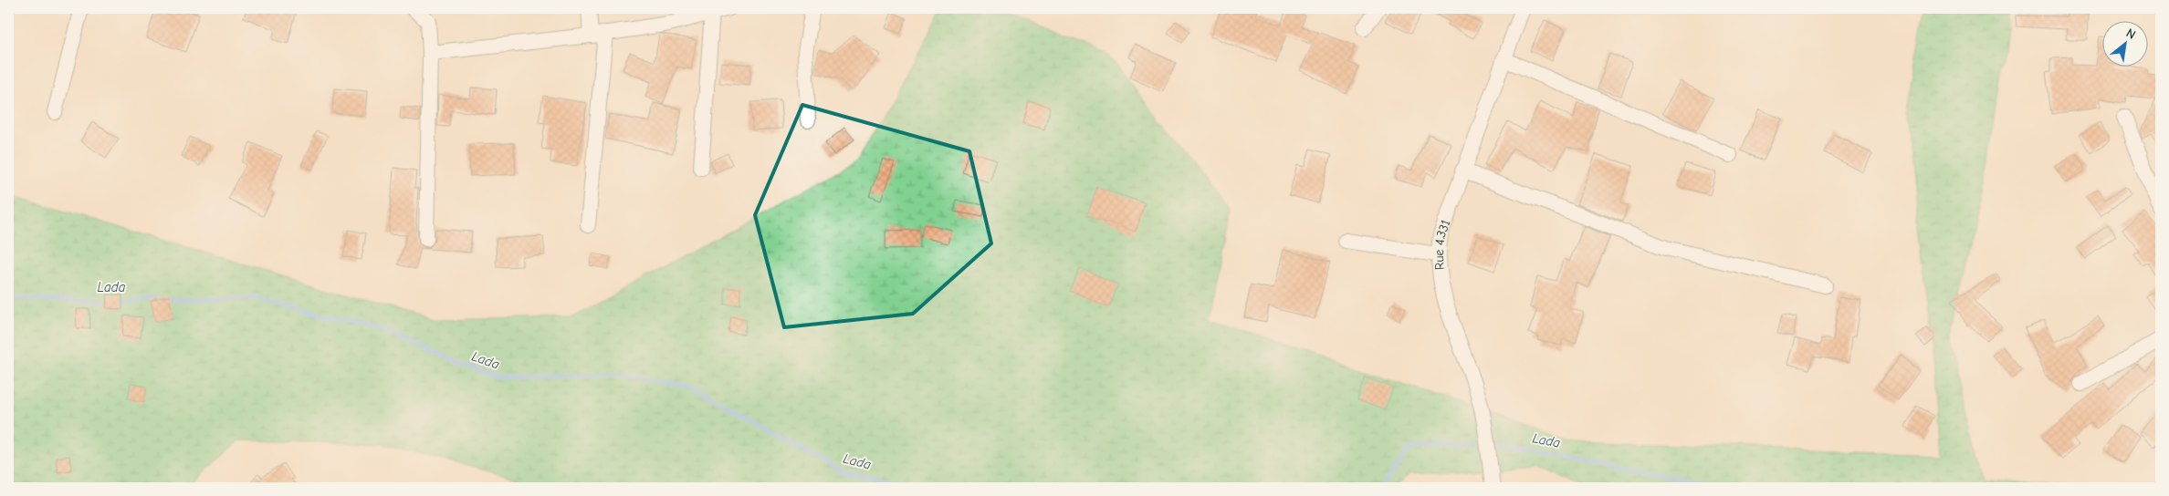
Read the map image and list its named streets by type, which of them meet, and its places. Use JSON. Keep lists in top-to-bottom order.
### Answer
{
  "streets": {
    "street": ["Rue 4.331"]
  },
  "water": ["Lada"],
  "north": "top right"
}
